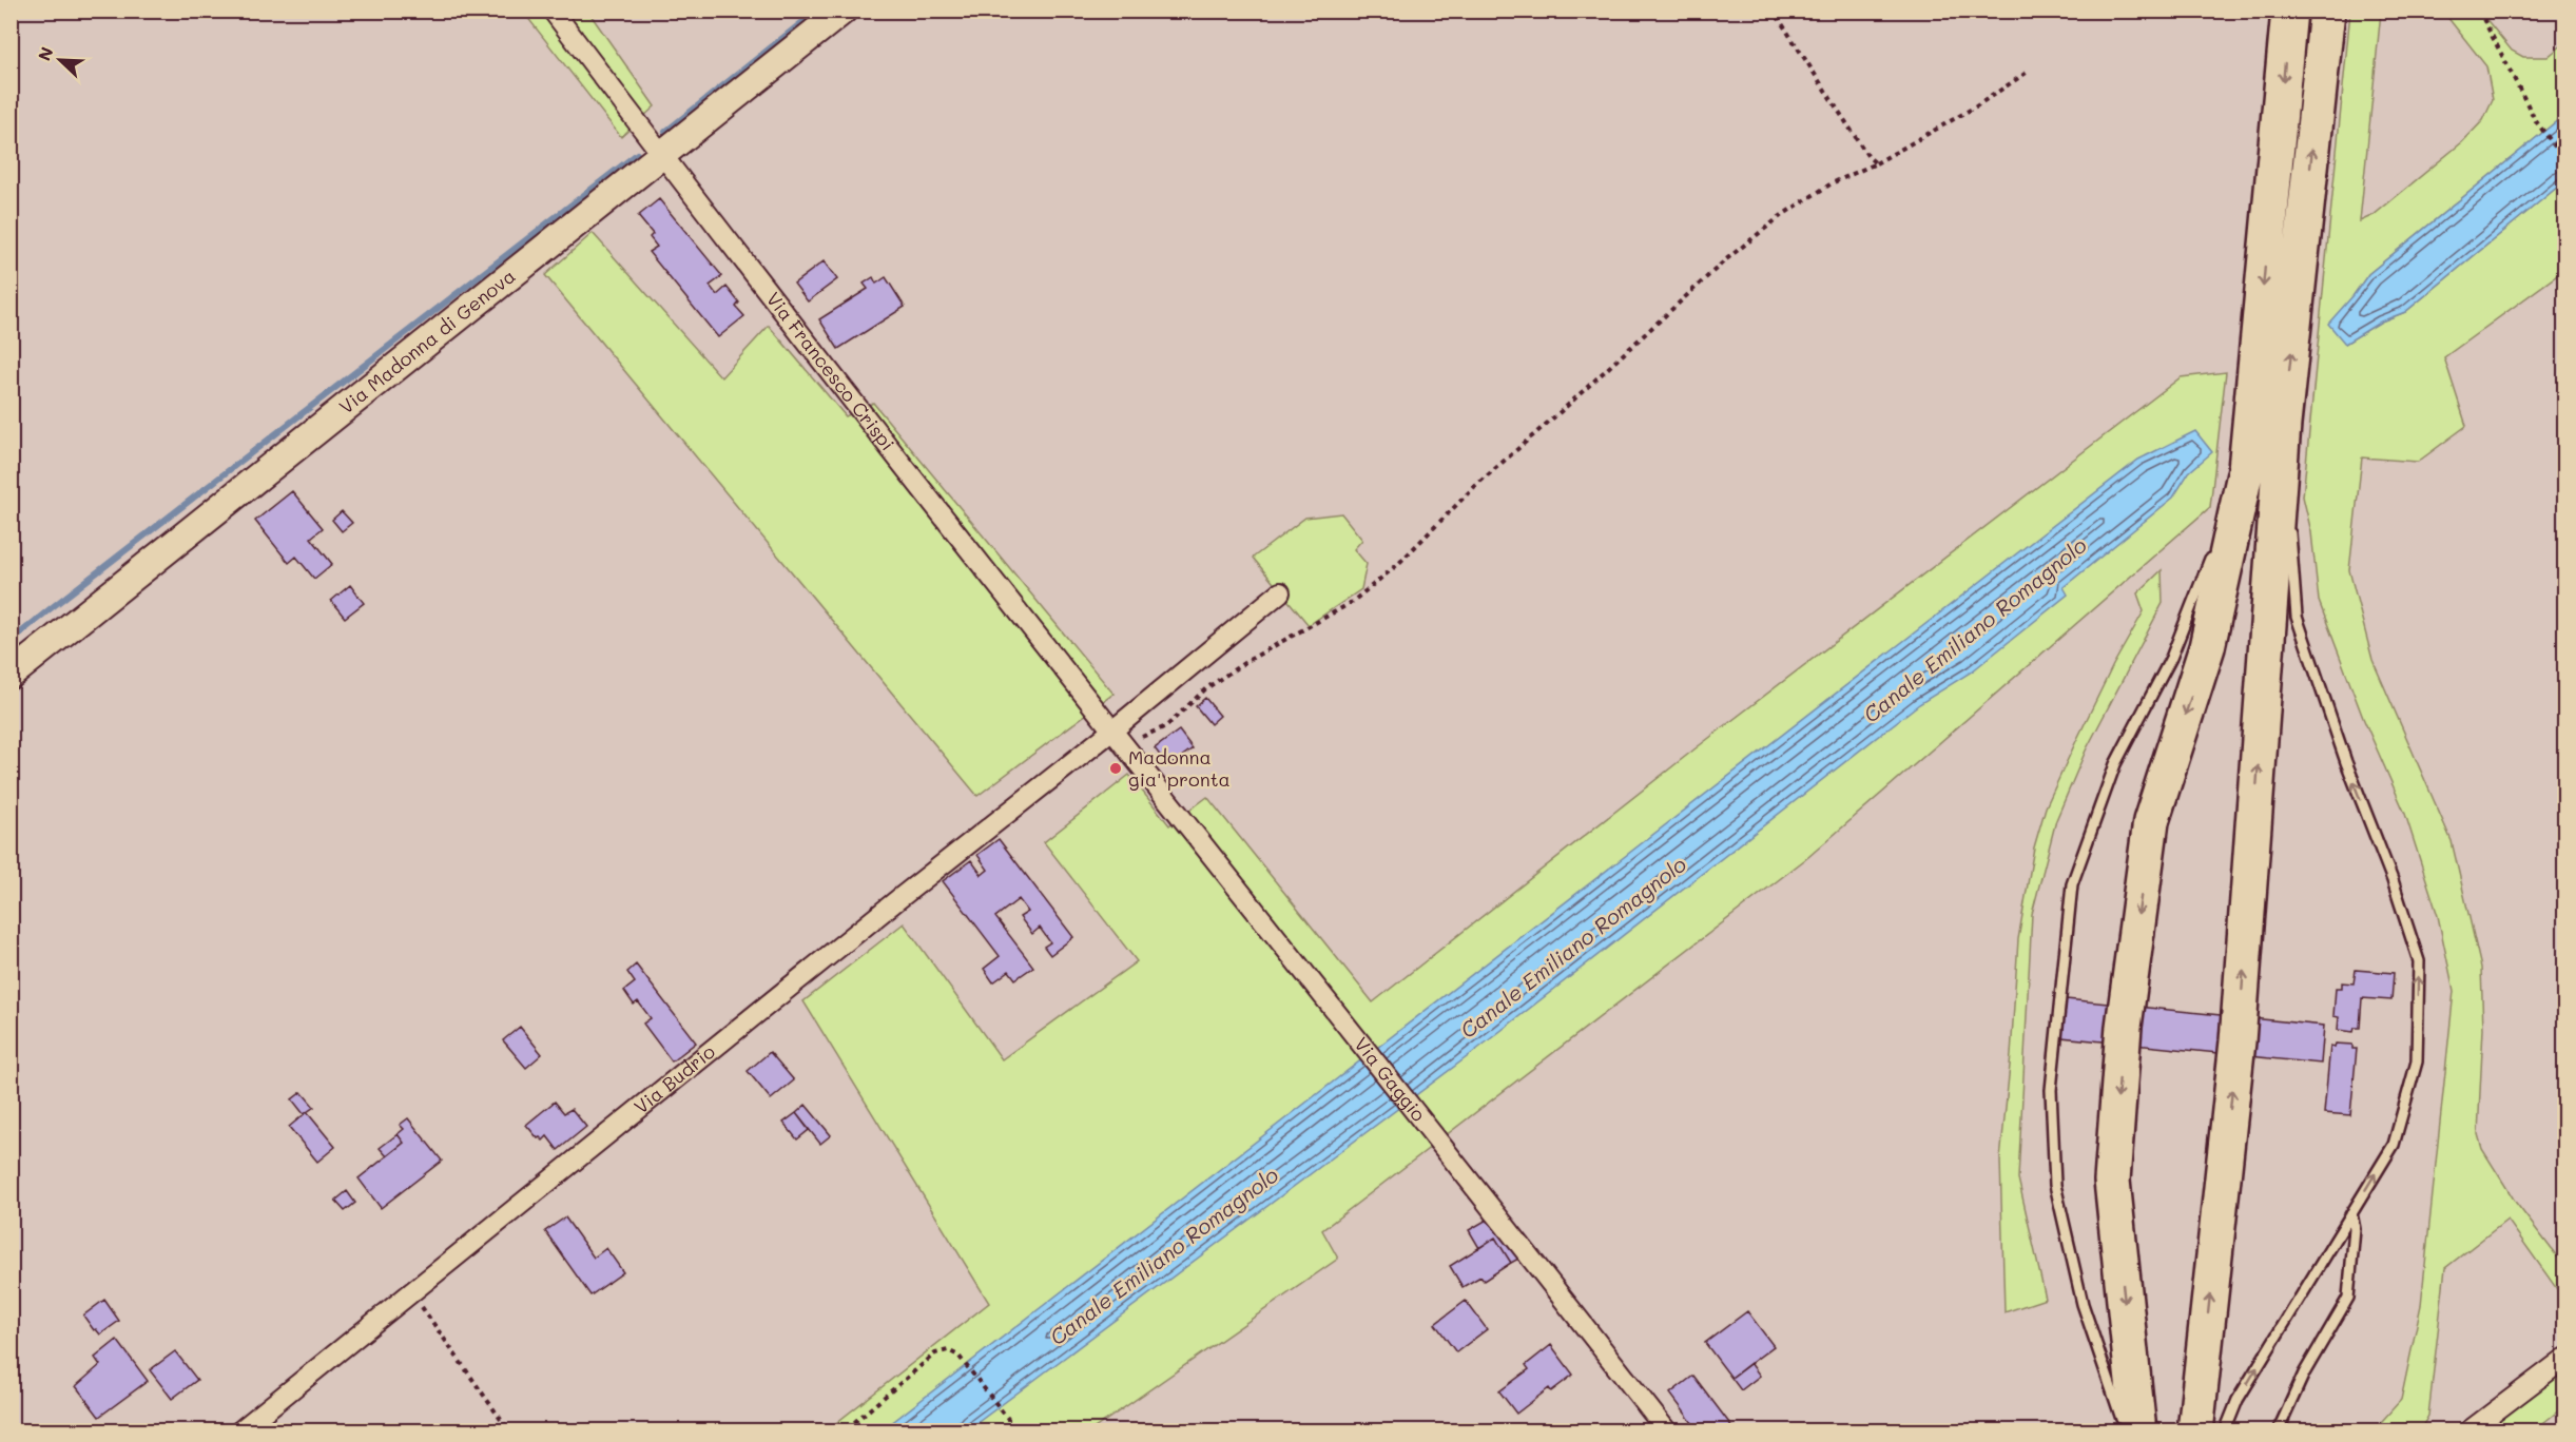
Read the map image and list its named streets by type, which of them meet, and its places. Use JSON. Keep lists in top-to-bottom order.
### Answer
{
  "streets": {
    "main road": ["Via Madonna di Genova"],
    "street": ["Via Francesco Crispi", "Via Budrio", "Via Gaggio"]
  },
  "crossings": [
    ["Via Madonna di Genova", "Via Francesco Crispi"],
    ["Via Francesco Crispi", "Via Budrio"],
    ["Via Francesco Crispi", "Via Gaggio"],
    ["Via Budrio", "Via Gaggio"]
  ],
  "water": ["Canale Emiliano Romagnolo"],
  "places": ["Madonna gia' pronta"],
  "north": "top left"
}
